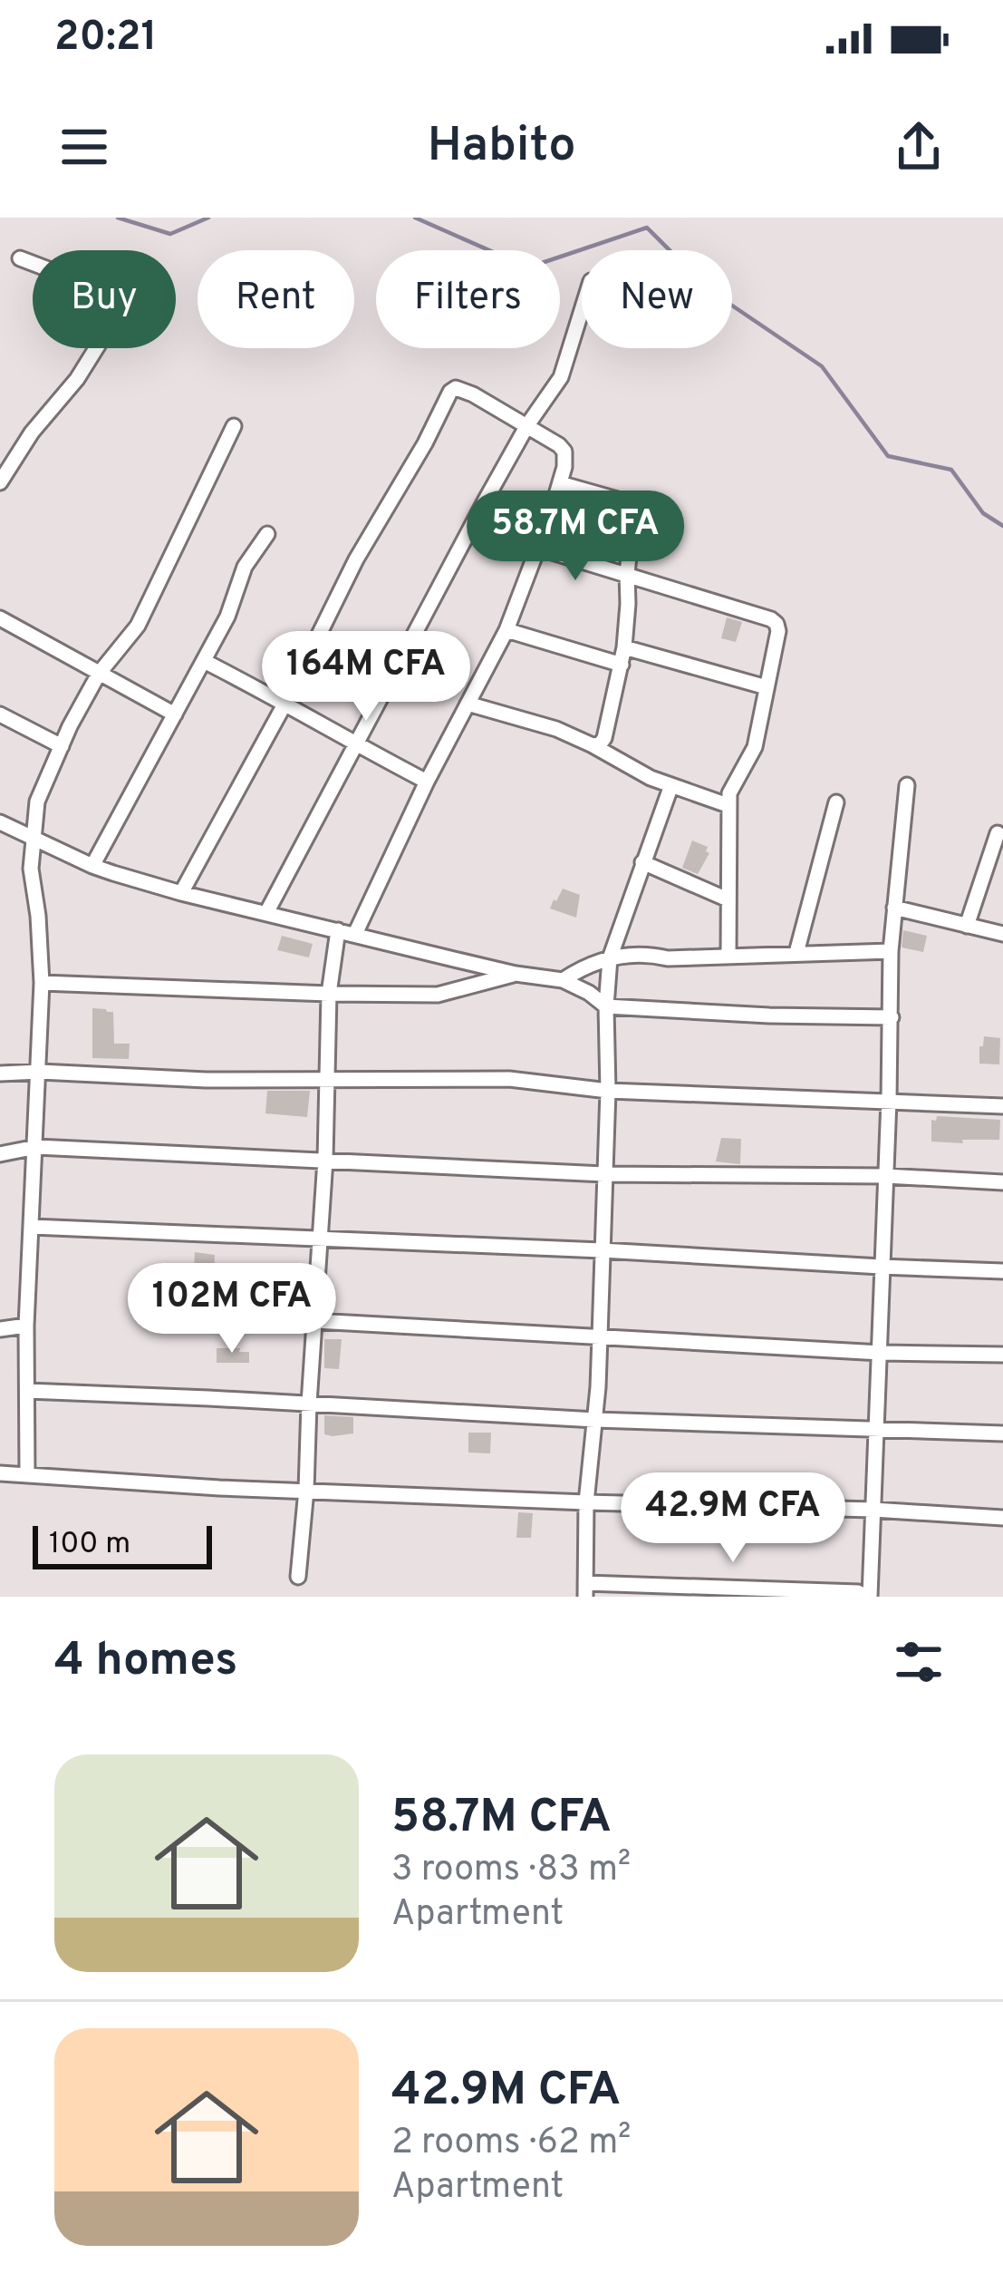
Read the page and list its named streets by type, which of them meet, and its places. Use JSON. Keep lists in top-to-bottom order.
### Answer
{
  "scale_bar": "100 m",
  "page": {
    "status": "20:21",
    "header": "Habito",
    "chip": [
      "Buy",
      "Rent",
      "Filters",
      "New"
    ],
    "price": [
      "58.7M CFA",
      "164M CFA",
      "102M CFA",
      "42.9M CFA"
    ],
    "scale": "100 m",
    "heading": "4 homes",
    "list": [
      {
        "name": "58.7M CFA",
        "note": "3 rooms · 83 m² · Apartment"
      },
      {
        "name": "42.9M CFA",
        "note": "2 rooms · 62 m² · Apartment"
      }
    ]
  }
}
